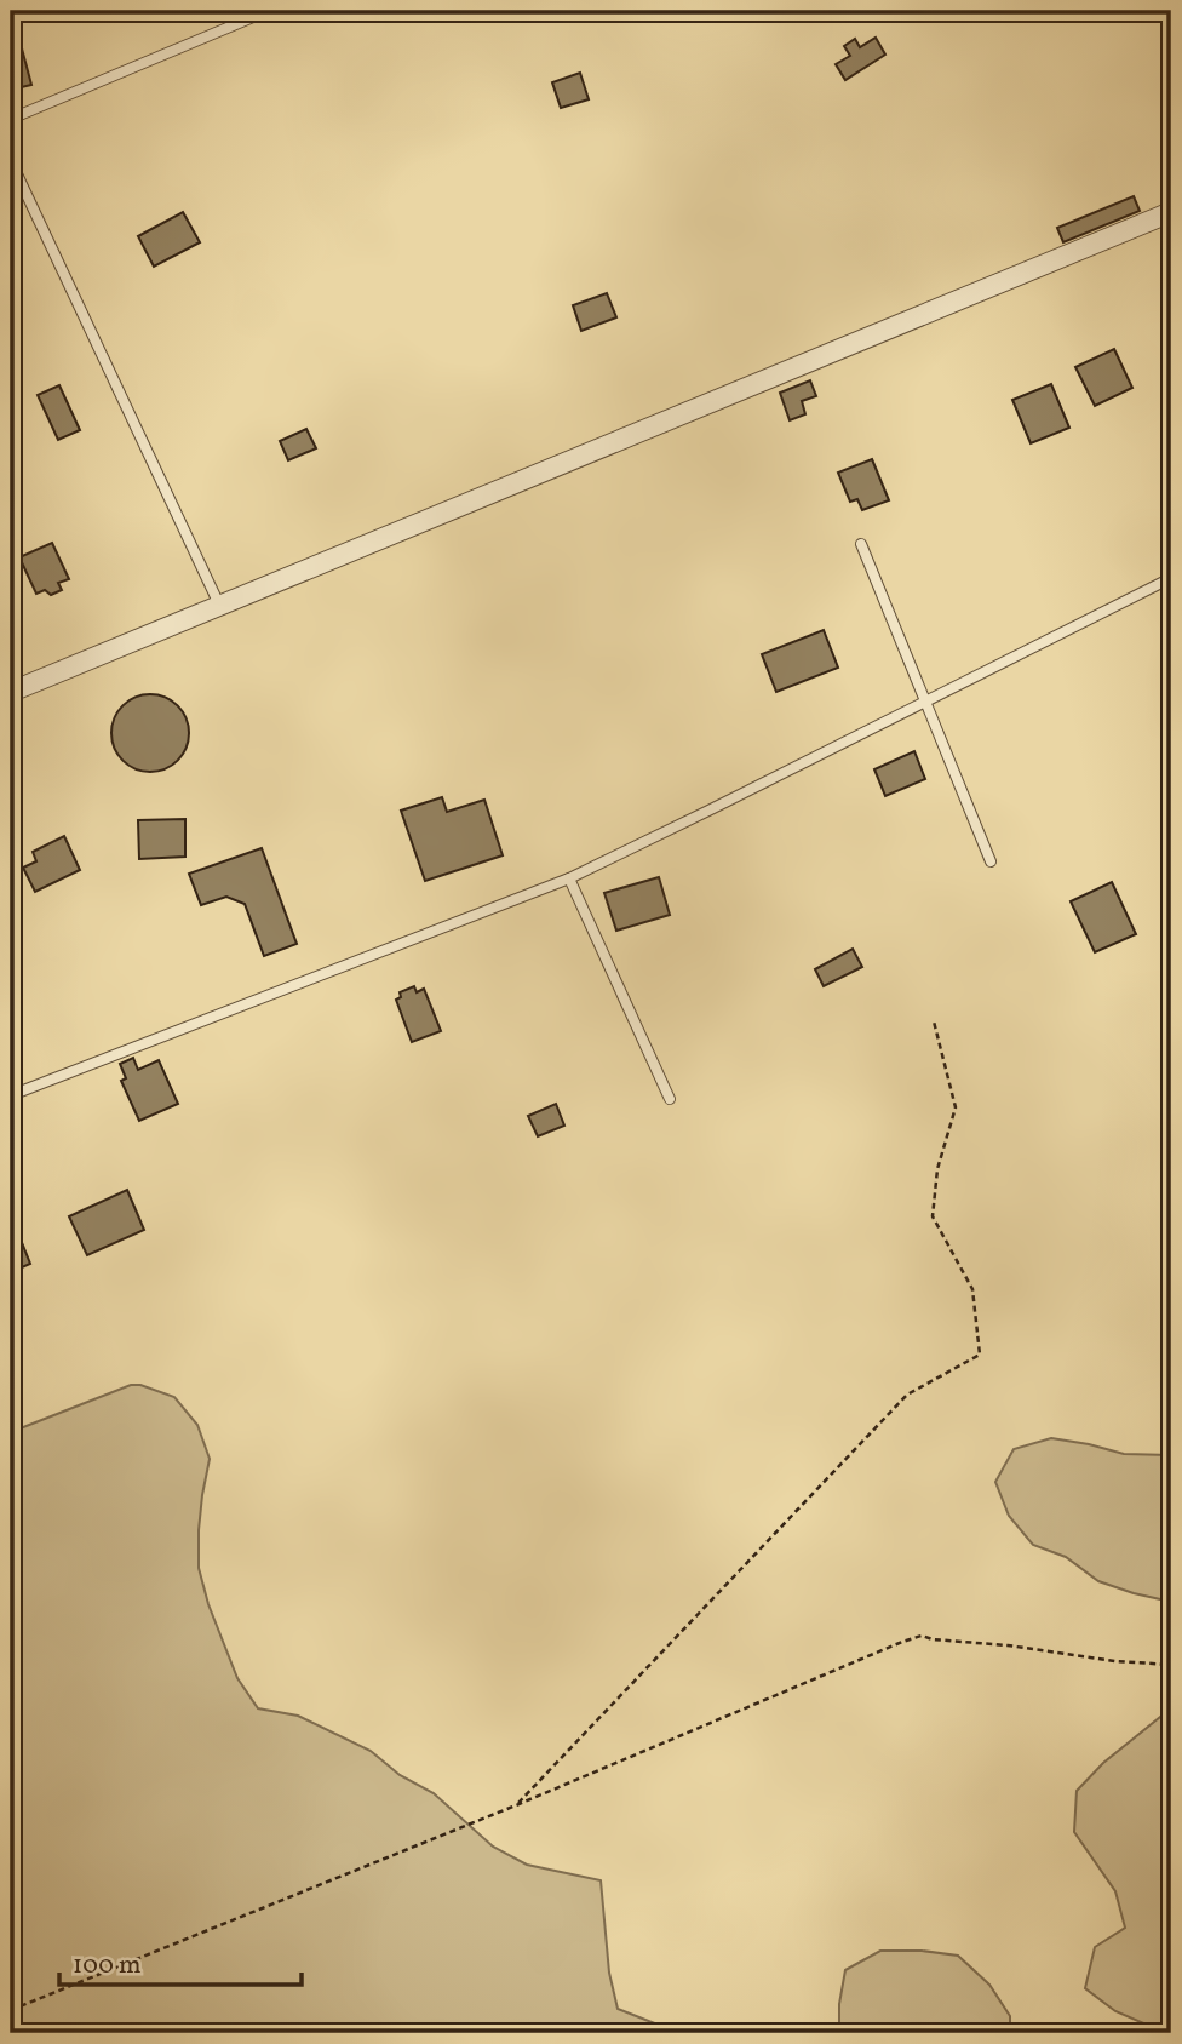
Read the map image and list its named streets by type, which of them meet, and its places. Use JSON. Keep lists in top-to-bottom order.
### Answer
{
  "scale_bar": "100 m"
}
